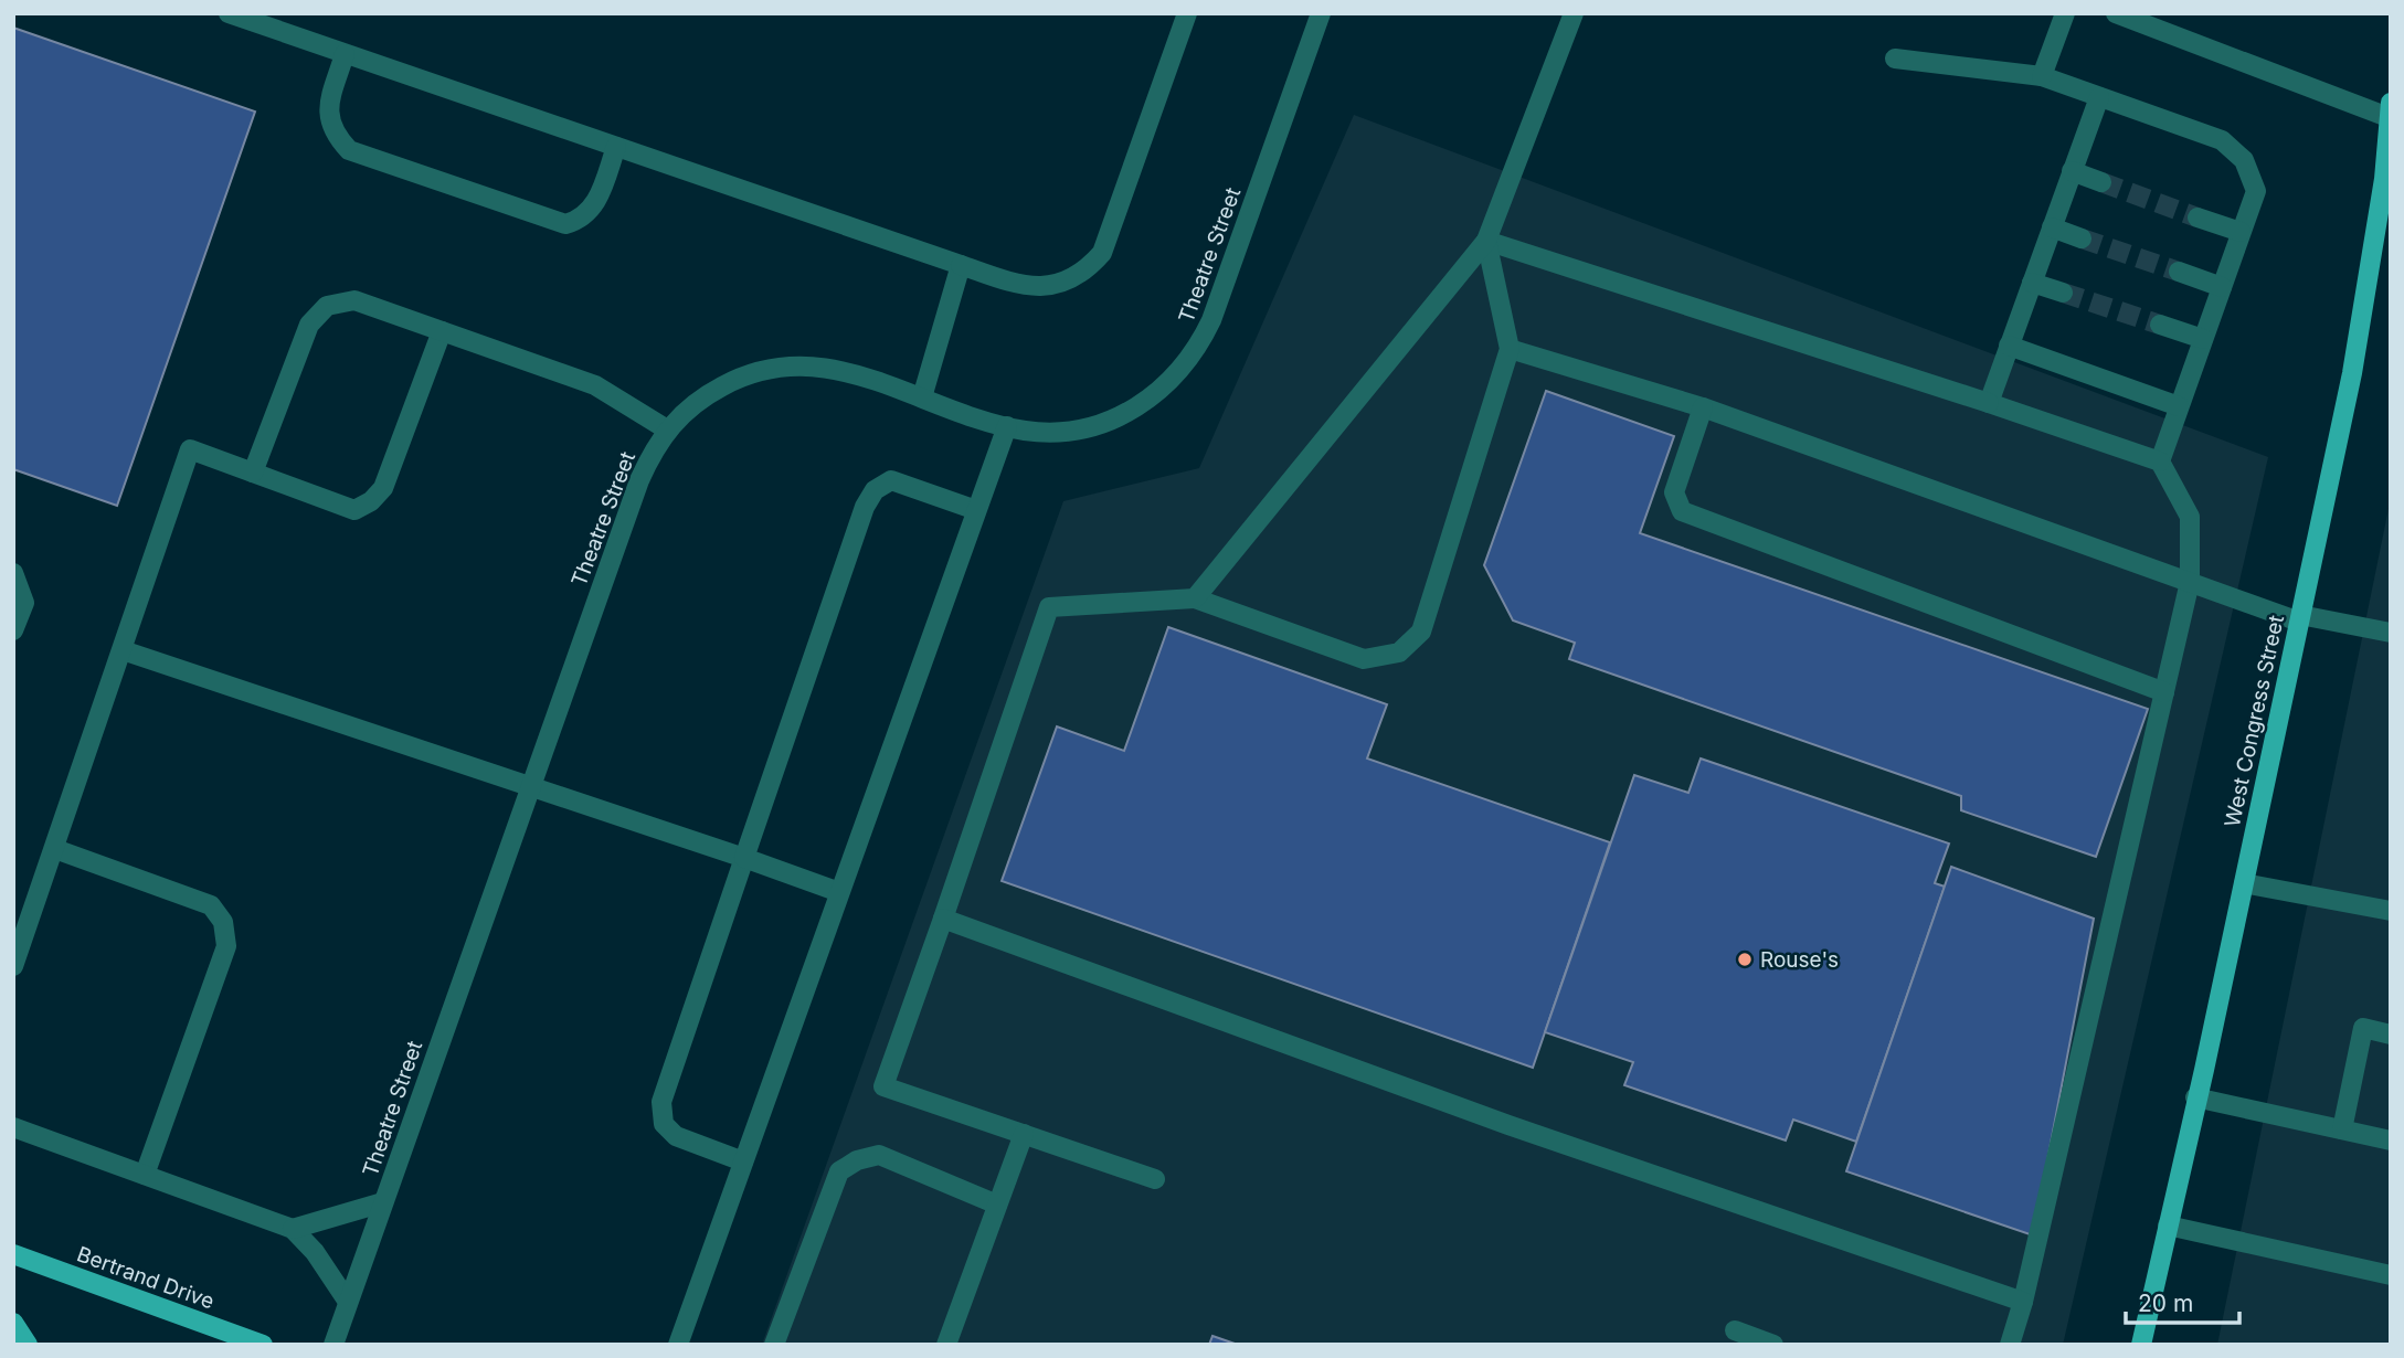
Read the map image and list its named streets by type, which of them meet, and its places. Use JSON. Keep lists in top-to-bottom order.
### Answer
{
  "streets": {
    "main road": ["West Congress Street", "Bertrand Drive"],
    "street": ["Theatre Street"]
  },
  "places": ["Rouse's"],
  "scale_bar": "20 m"
}
